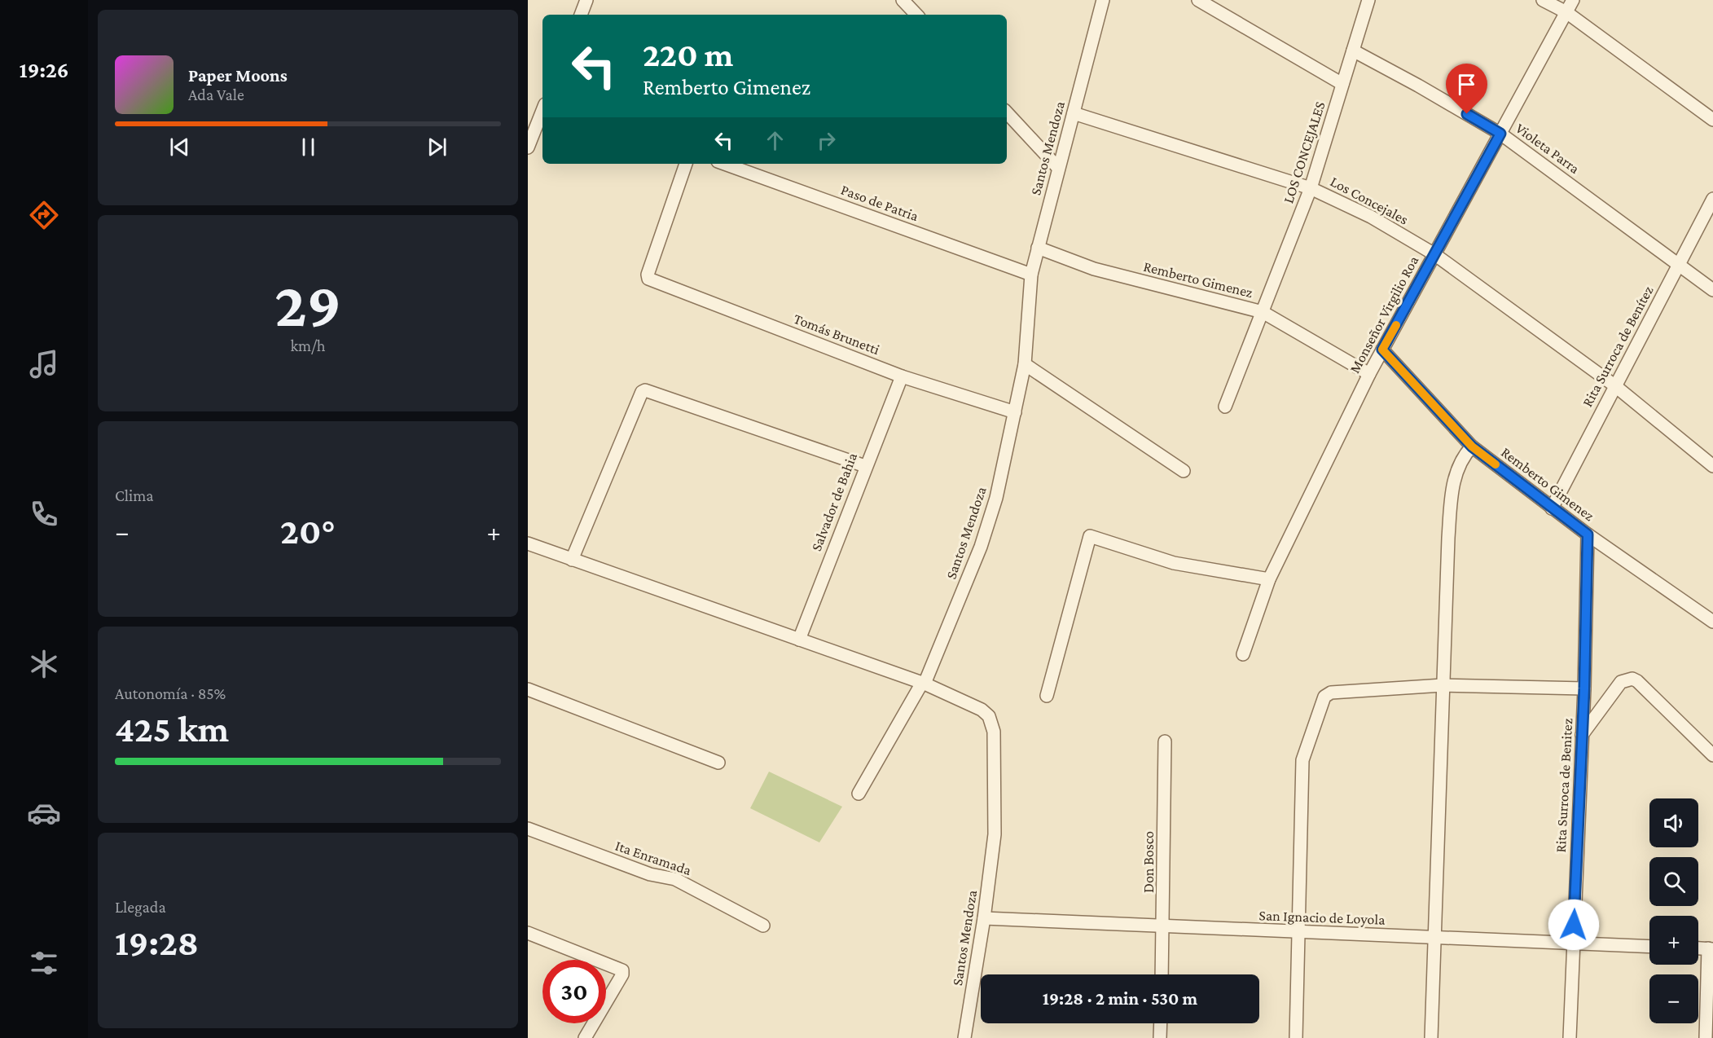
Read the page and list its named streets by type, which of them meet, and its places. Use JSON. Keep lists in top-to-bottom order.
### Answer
{
  "streets": {
    "street": [
      "Santos Mendoza",
      "Violeta Parra",
      "LOS CONCEJALES",
      "Los Concejales",
      "Paso de Patria",
      "Remberto Gimenez",
      "Monseñor Virgilio Roa",
      "Tomás Brunetti",
      "Rita Surroca de Benítez",
      "Salvador de Bahia",
      "Rita Surroca de Benitez",
      "Ita Enramada",
      "Don Bosco",
      "San Ignacio de Loyola"
    ]
  },
  "crossings": [
    ["Santos Mendoza", "Los Concejales"],
    ["Santos Mendoza", "Paso de Patria"],
    ["Santos Mendoza", "Remberto Gimenez"],
    ["Santos Mendoza", "Tomás Brunetti"],
    ["Santos Mendoza", "San Ignacio de Loyola"],
    ["Violeta Parra", "LOS CONCEJALES"],
    ["Violeta Parra", "Monseñor Virgilio Roa"],
    ["Violeta Parra", "Rita Surroca de Benítez"],
    ["LOS CONCEJALES", "Los Concejales"],
    ["LOS CONCEJALES", "Remberto Gimenez"],
    ["Los Concejales", "Monseñor Virgilio Roa"],
    ["Los Concejales", "Rita Surroca de Benítez"],
    ["Remberto Gimenez", "Monseñor Virgilio Roa"],
    ["Remberto Gimenez", "Rita Surroca de Benítez"],
    ["Remberto Gimenez", "Rita Surroca de Benitez"],
    ["Tomás Brunetti", "Salvador de Bahia"],
    ["Rita Surroca de Benitez", "San Ignacio de Loyola"],
    ["Don Bosco", "San Ignacio de Loyola"]
  ],
  "page": {
    "tabs": "19:26",
    "turn": ["220 m", "Remberto Gimenez"],
    "song": ["Paper Moons", "Ada Vale"],
    "tile": [
      ["29", "km/h"],
      "Clima",
      ["Autonomía · 85%", "425 km"],
      ["Llegada", "19:28"]
    ],
    "heat": ["−", "20°", "+"],
    "map_buttons": ["+", "−"],
    "limit": "30",
    "trip": "19:28 · 2 min · 530 m"
  }
}
